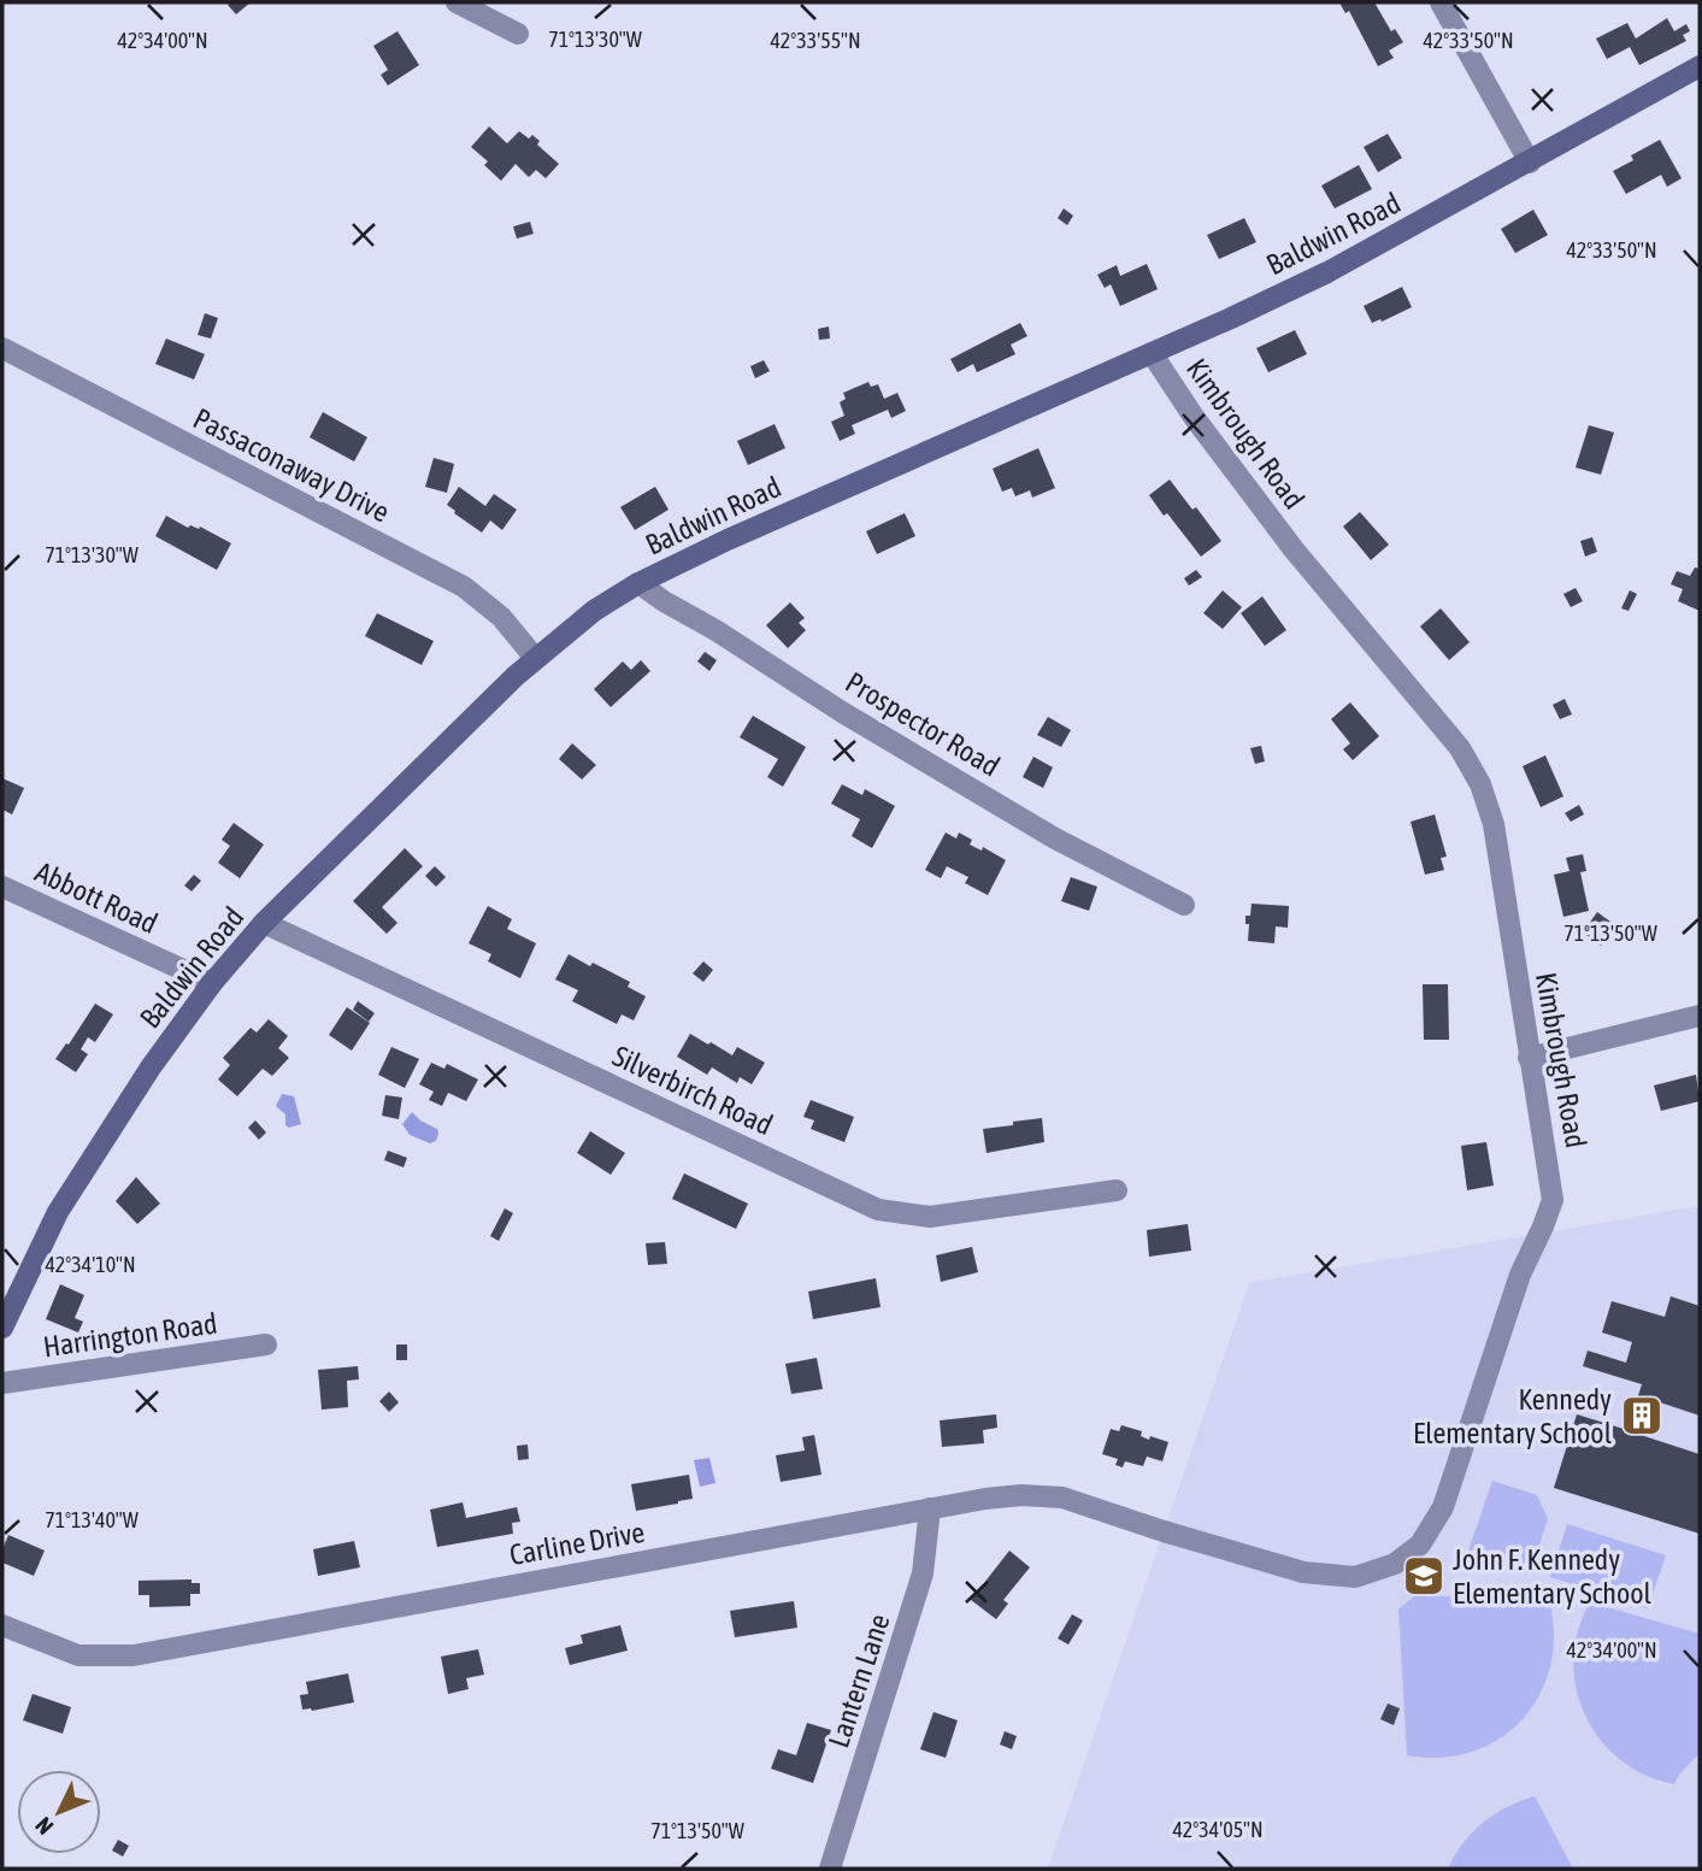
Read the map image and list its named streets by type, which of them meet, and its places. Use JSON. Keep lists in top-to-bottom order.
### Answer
{
  "streets": {
    "street": [
      "Baldwin Road",
      "Kimbrough Road",
      "Passaconaway Drive",
      "Prospector Road",
      "Abbott Road",
      "Silverbirch Road",
      "Harrington Road",
      "Carline Drive",
      "Lantern Lane"
    ]
  },
  "crossings": [
    ["Baldwin Road", "Kimbrough Road"],
    ["Baldwin Road", "Passaconaway Drive"],
    ["Baldwin Road", "Prospector Road"],
    ["Baldwin Road", "Abbott Road"],
    ["Baldwin Road", "Silverbirch Road"],
    ["Kimbrough Road", "Carline Drive"],
    ["Carline Drive", "Lantern Lane"]
  ],
  "places": {
    "building": ["Kennedy Elementary School"],
    "school or university": ["John F. Kennedy Elementary School"]
  },
  "north": "bottom left",
  "coordinates": [
    "71°13'30\"W",
    "42°34'00\"N",
    "42°33'55\"N",
    "42°33'50\"N",
    "71°13'50\"W",
    "42°34'10\"N",
    "71°13'40\"W",
    "42°34'05\"N"
  ]
}
